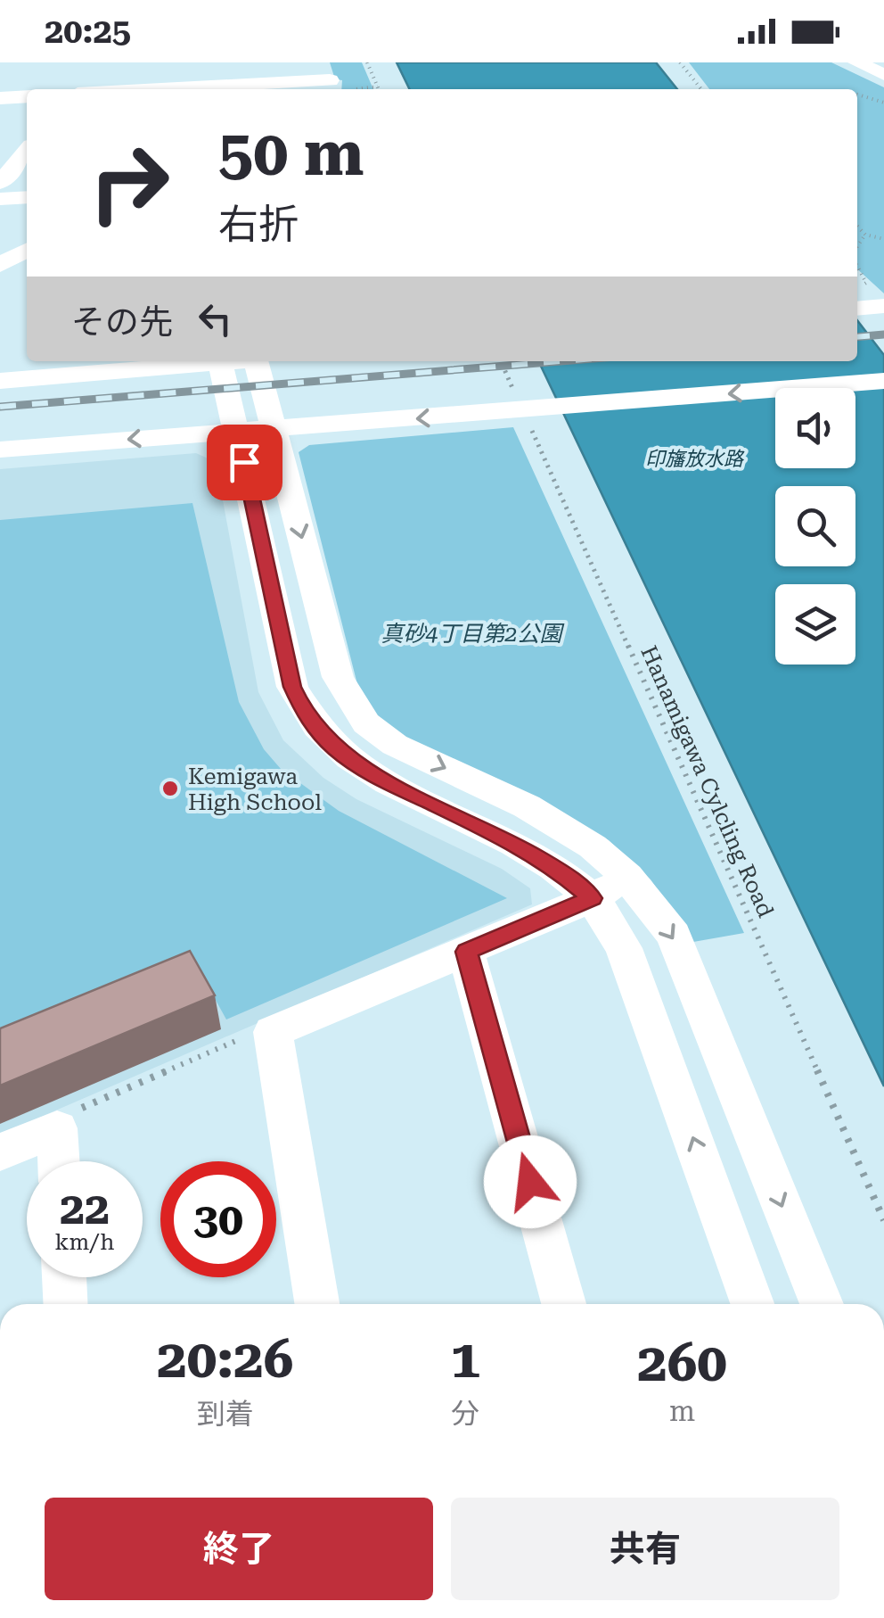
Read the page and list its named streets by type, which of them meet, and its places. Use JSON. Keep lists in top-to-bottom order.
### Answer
{
  "streets": {
    "path": ["Hanamigawa Cylcling Road"]
  },
  "water": ["印旛放水路"],
  "parks": ["真砂4丁目第2公園"],
  "places": ["Kemigawa High School"],
  "page": {
    "status": "20:25",
    "turn": ["50 m", "右折"],
    "then": "その先",
    "speed": "22 km/h",
    "limit": "30",
    "eta": [
      "20:26",
      "到着",
      "1",
      "分",
      "260",
      "m"
    ],
    "buttons": ["終了", "共有"]
  }
}
